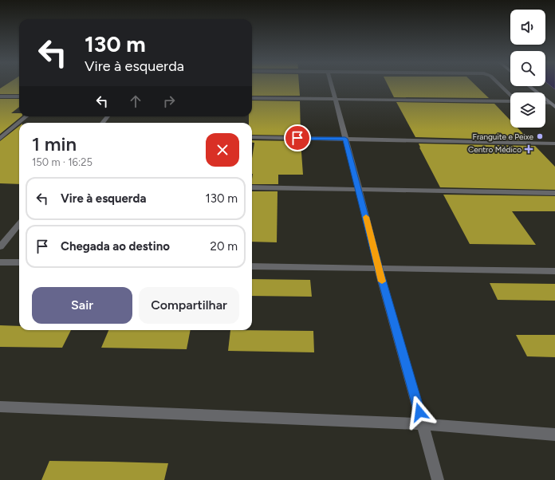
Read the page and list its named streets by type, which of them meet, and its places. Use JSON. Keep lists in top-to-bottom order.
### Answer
{
  "places": {
    "other": ["Franguite e Peixe"],
    "health": ["Centro Médico"]
  },
  "page": {
    "turn": ["130 m", "Vire à esquerda"],
    "heading": ["1 min", "150 m · 16:25"],
    "list": [
      {
        "name": "Vire à esquerda",
        "value": "130 m"
      },
      {
        "name": "Chegada ao destino",
        "value": "20 m"
      }
    ],
    "buttons": ["Sair", "Compartilhar"]
  }
}
